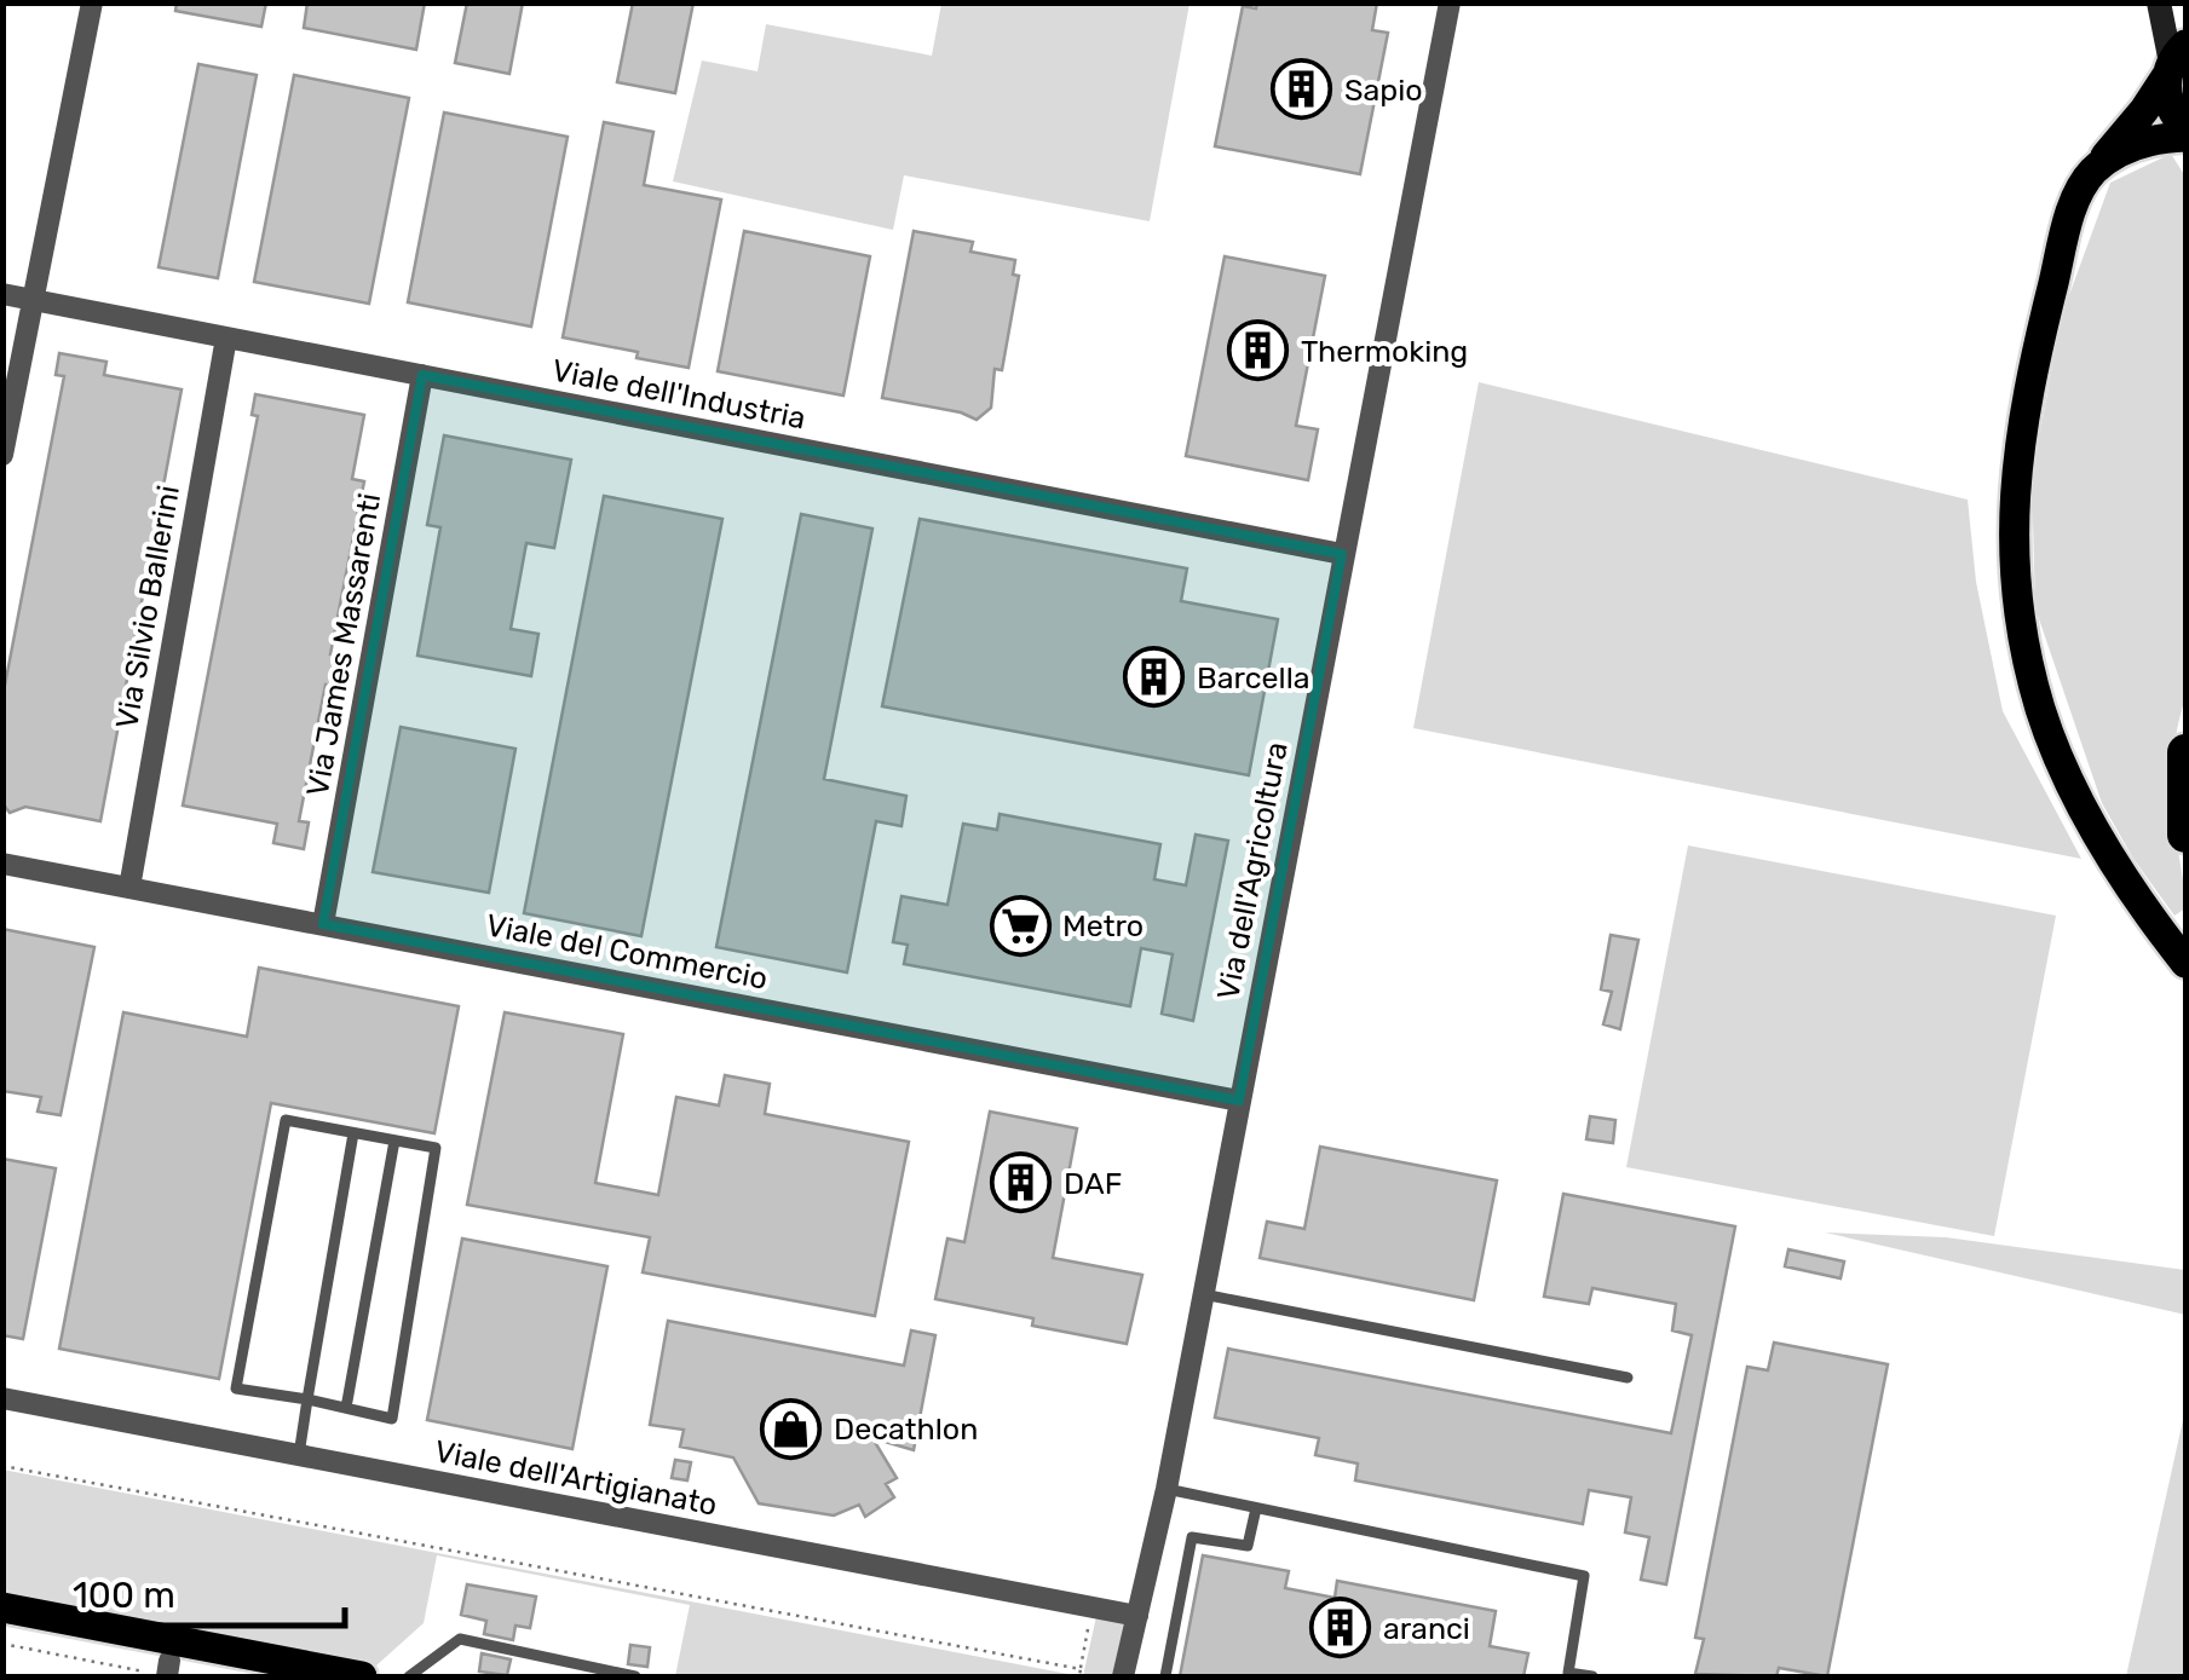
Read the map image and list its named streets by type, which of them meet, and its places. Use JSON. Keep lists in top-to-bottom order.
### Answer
{
  "streets": {
    "street": [
      "Viale dell'Industria",
      "Via Silvio Ballerini",
      "Via James Massarenti",
      "Via dell'Agricoltura",
      "Viale del Commercio",
      "Viale dell'Artigianato"
    ]
  },
  "crossings": [
    ["Viale dell'Industria", "Via Silvio Ballerini"],
    ["Viale dell'Industria", "Via James Massarenti"],
    ["Viale dell'Industria", "Via dell'Agricoltura"],
    ["Via Silvio Ballerini", "Viale del Commercio"],
    ["Via James Massarenti", "Viale del Commercio"],
    ["Via dell'Agricoltura", "Viale del Commercio"],
    ["Via dell'Agricoltura", "Viale dell'Artigianato"]
  ],
  "places": {
    "building": [
      "Sapio",
      "Thermoking",
      "Barcella",
      "DAF",
      "aranci"
    ],
    "supermarket": ["Metro"],
    "shop": ["Decathlon"]
  },
  "scale_bar": "100 m"
}
